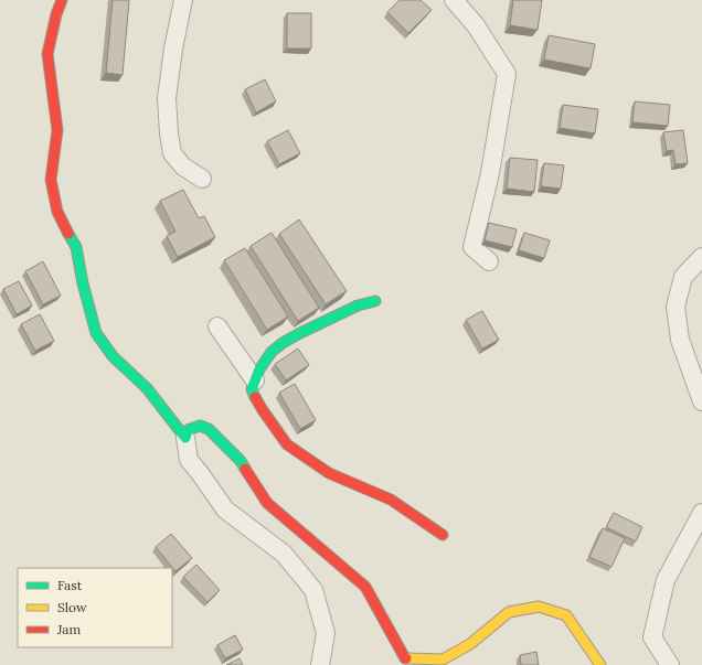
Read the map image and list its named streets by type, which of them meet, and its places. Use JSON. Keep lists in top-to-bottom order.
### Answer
{
  "legend": ["Fast", "Slow", "Jam"]
}
